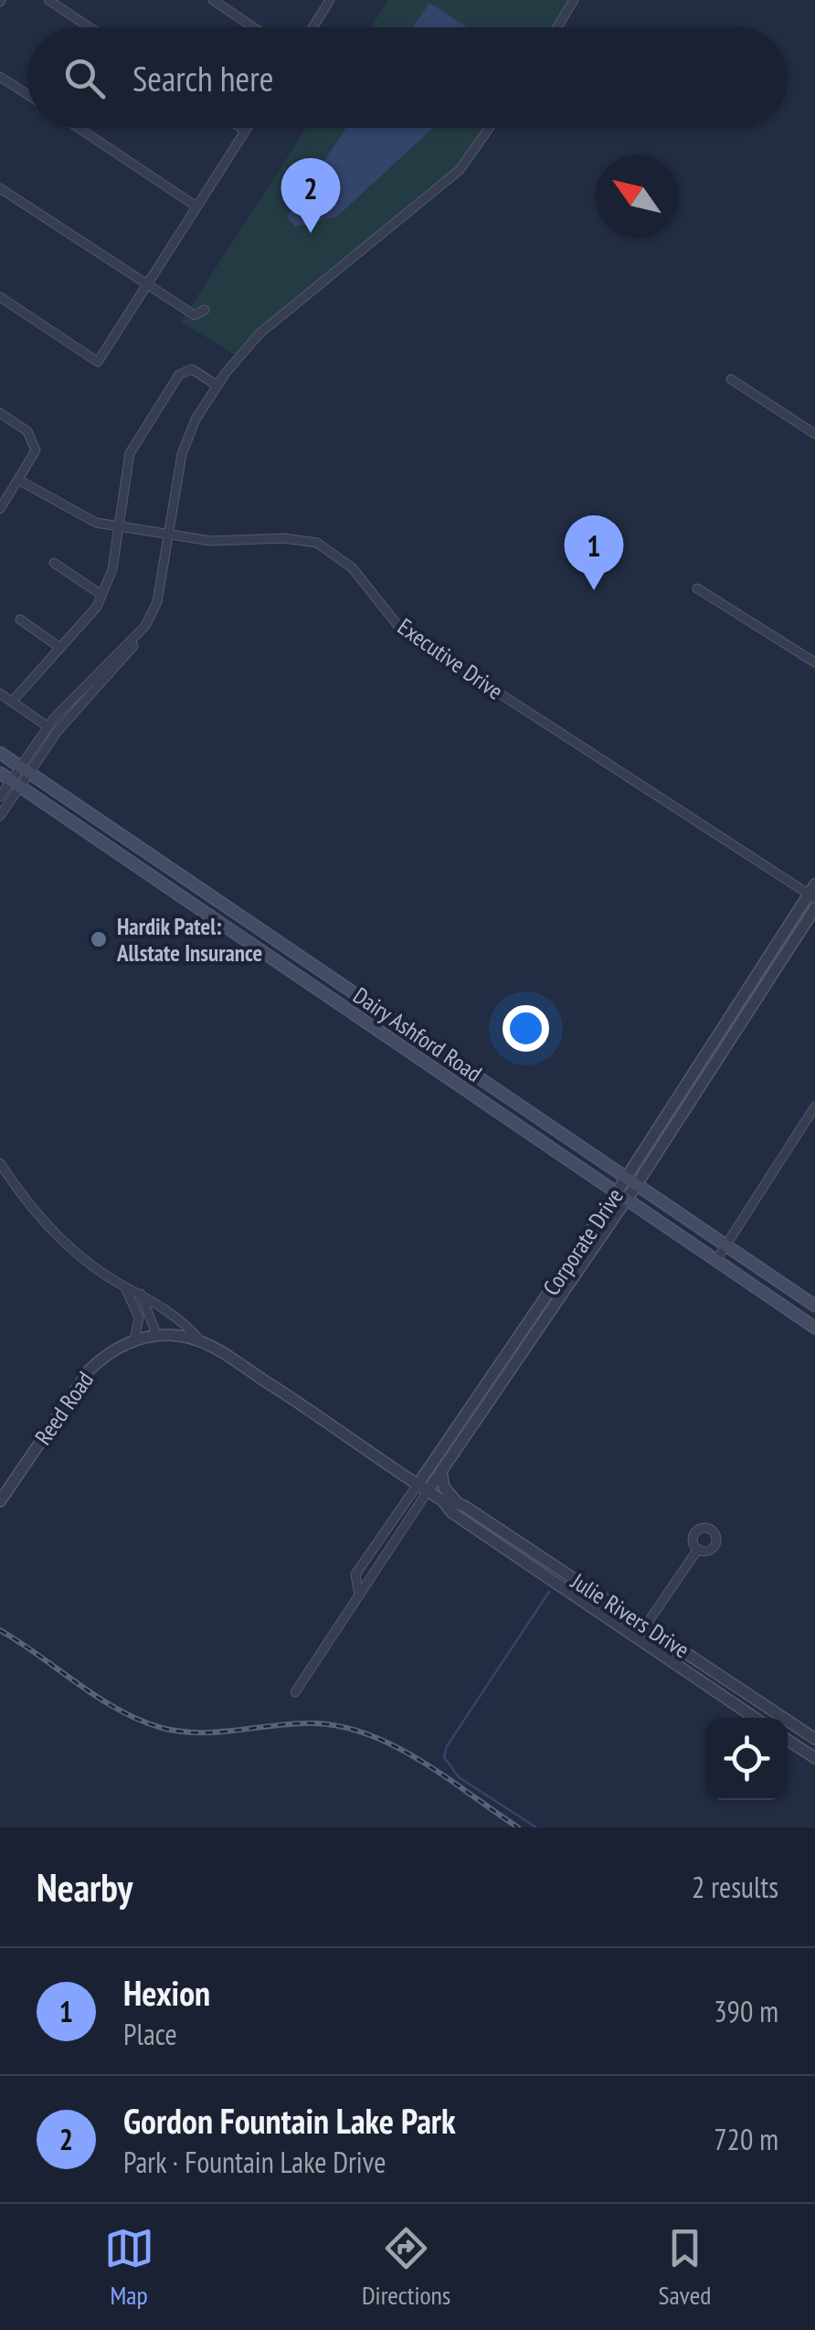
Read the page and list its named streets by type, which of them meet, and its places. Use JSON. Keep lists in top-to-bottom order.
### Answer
{
  "streets": {
    "main road": ["Dairy Ashford Road"],
    "street": [
      "Executive Drive",
      "Corporate Drive",
      "Reed Road",
      "Julie Rivers Drive"
    ]
  },
  "crossings": [
    ["Executive Drive", "Corporate Drive"],
    ["Dairy Ashford Road", "Corporate Drive"],
    ["Corporate Drive", "Julie Rivers Drive"],
    ["Reed Road", "Julie Rivers Drive"]
  ],
  "places": ["Hardik Patel: Allstate Insurance"],
  "north": "top left",
  "page": {
    "search": "Search here",
    "pins": ["2", "1"],
    "heading": ["Nearby", "2 results"],
    "list": [
      {
        "mark": "1",
        "name": "Hexion",
        "note": "Place",
        "value": "390 m"
      },
      {
        "mark": "2",
        "name": "Gordon Fountain Lake Park",
        "note": "Park · Fountain Lake Drive",
        "value": "720 m"
      }
    ],
    "nav": ["Map", "Directions", "Saved"]
  }
}
